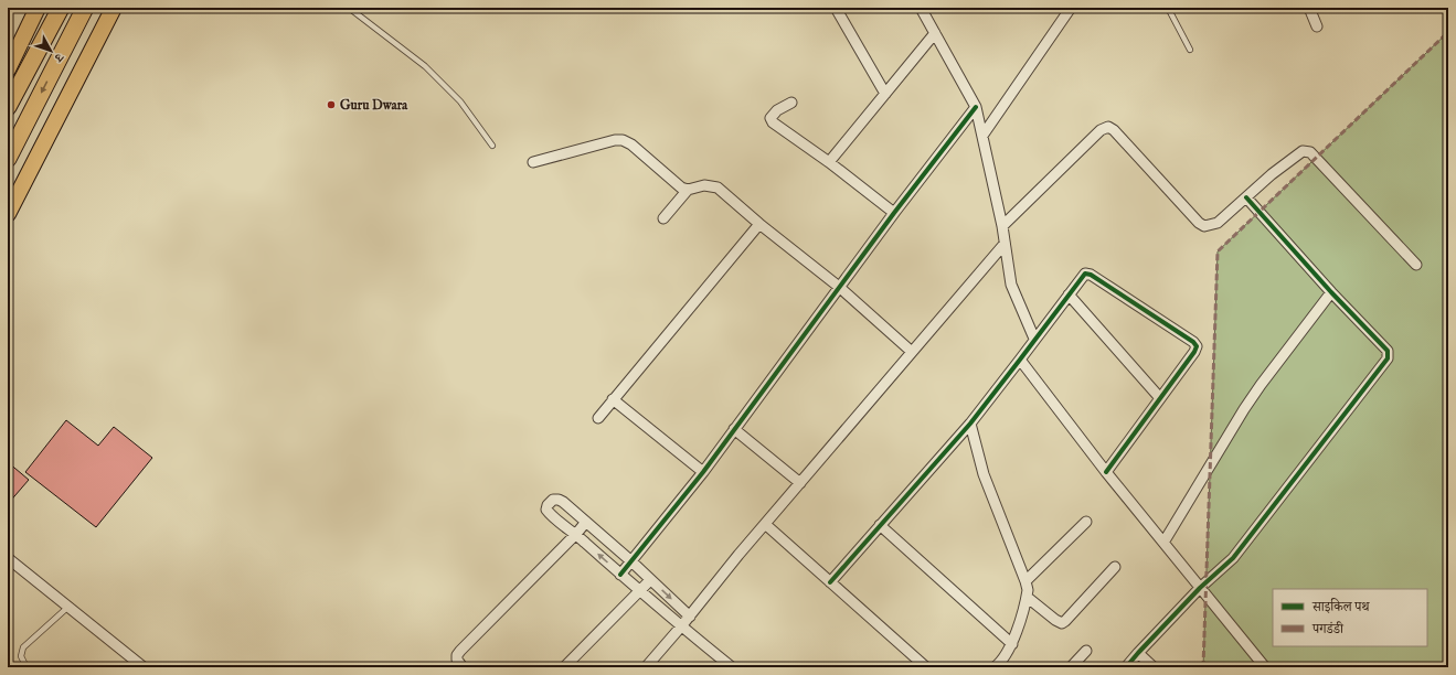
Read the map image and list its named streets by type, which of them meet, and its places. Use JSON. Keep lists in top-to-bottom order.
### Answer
{
  "places": ["Guru Dwara"],
  "legend": ["साइकिल पथ", "पगडंडी"],
  "north": "bottom right"
}
